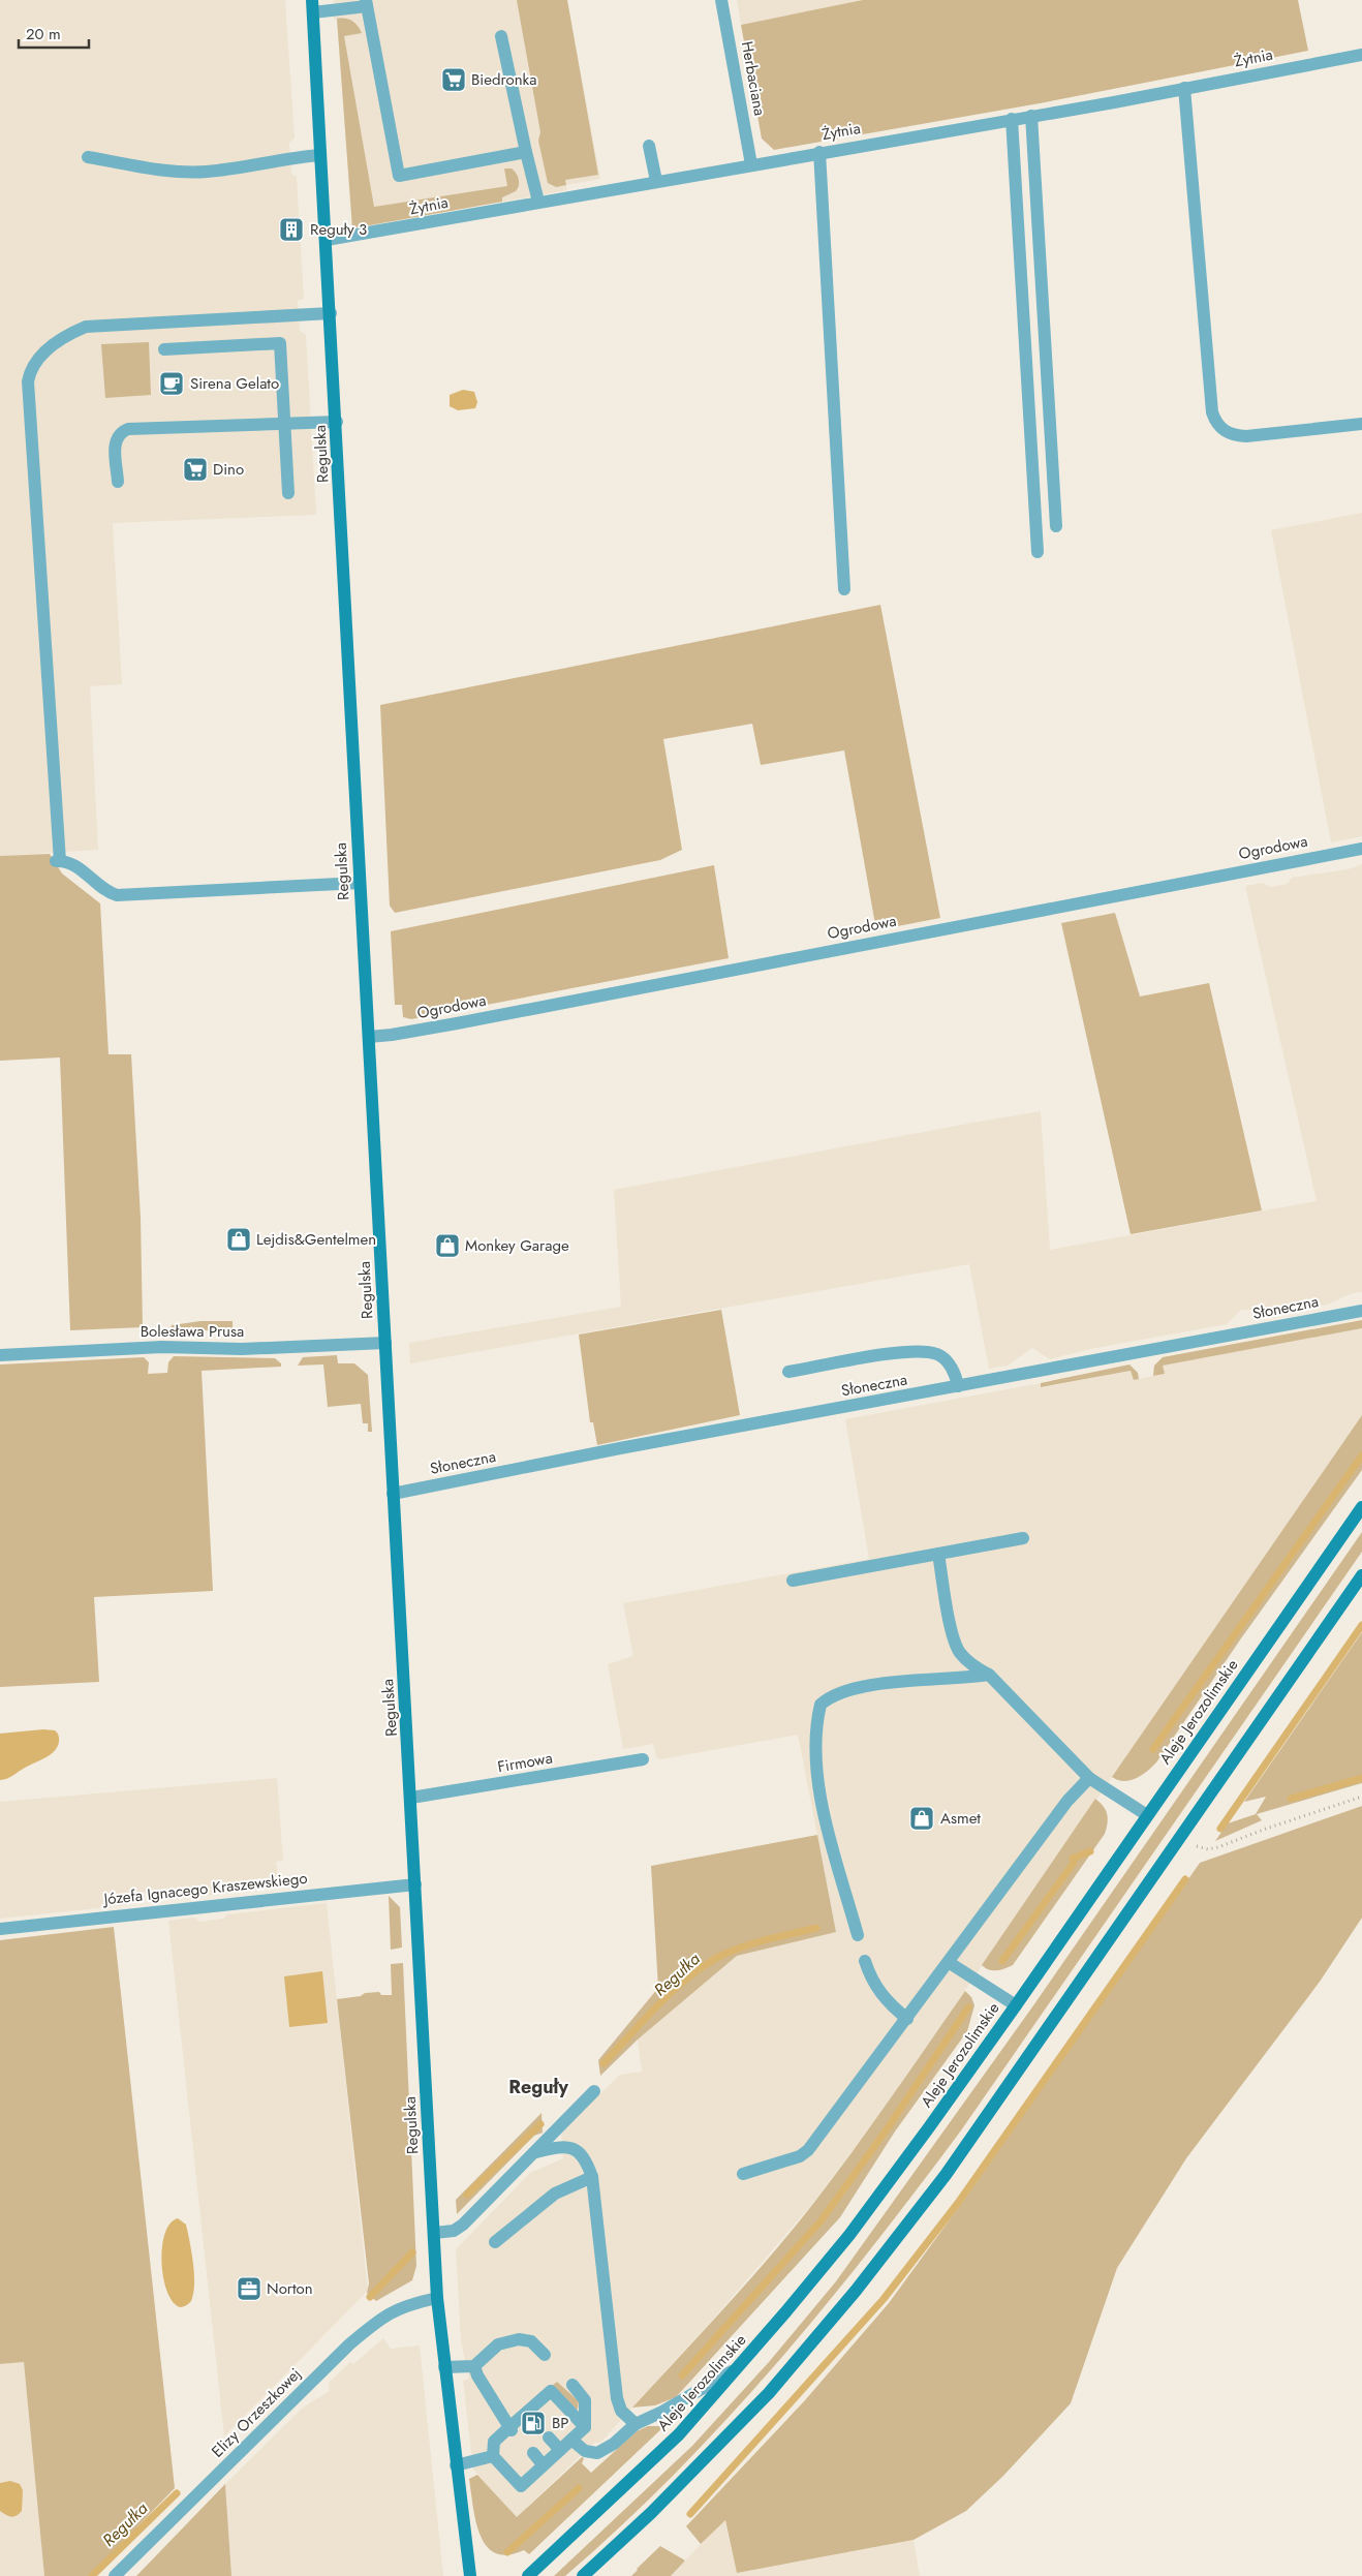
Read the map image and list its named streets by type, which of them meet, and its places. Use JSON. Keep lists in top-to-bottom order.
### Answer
{
  "streets": {
    "main road": ["Regulska", "Aleje Jerozolimskie"],
    "street": [
      "Żytnia",
      "Herbaciana",
      "Ogrodowa",
      "Słoneczna",
      "Bolesława Prusa",
      "Firmowa",
      "Józefa Ignacego Kraszewskiego",
      "Elizy Orzeszkowej"
    ]
  },
  "crossings": [
    ["Żytnia", "Herbaciana"],
    ["Żytnia", "Regulska"],
    ["Regulska", "Ogrodowa"],
    ["Regulska", "Słoneczna"],
    ["Regulska", "Bolesława Prusa"],
    ["Regulska", "Firmowa"],
    ["Regulska", "Józefa Ignacego Kraszewskiego"],
    ["Regulska", "Elizy Orzeszkowej"]
  ],
  "districts": ["Reguły"],
  "water": ["Regułka"],
  "places": {
    "supermarket": ["Biedronka", "Dino"],
    "building": ["Reguły 3"],
    "cafe": ["Sirena Gelato"],
    "shop": ["Lejdis&Gentelmen", "Monkey Garage", "Asmet"],
    "office": ["Norton"],
    "fuel station": ["BP"]
  },
  "scale_bar": "20 m"
}
